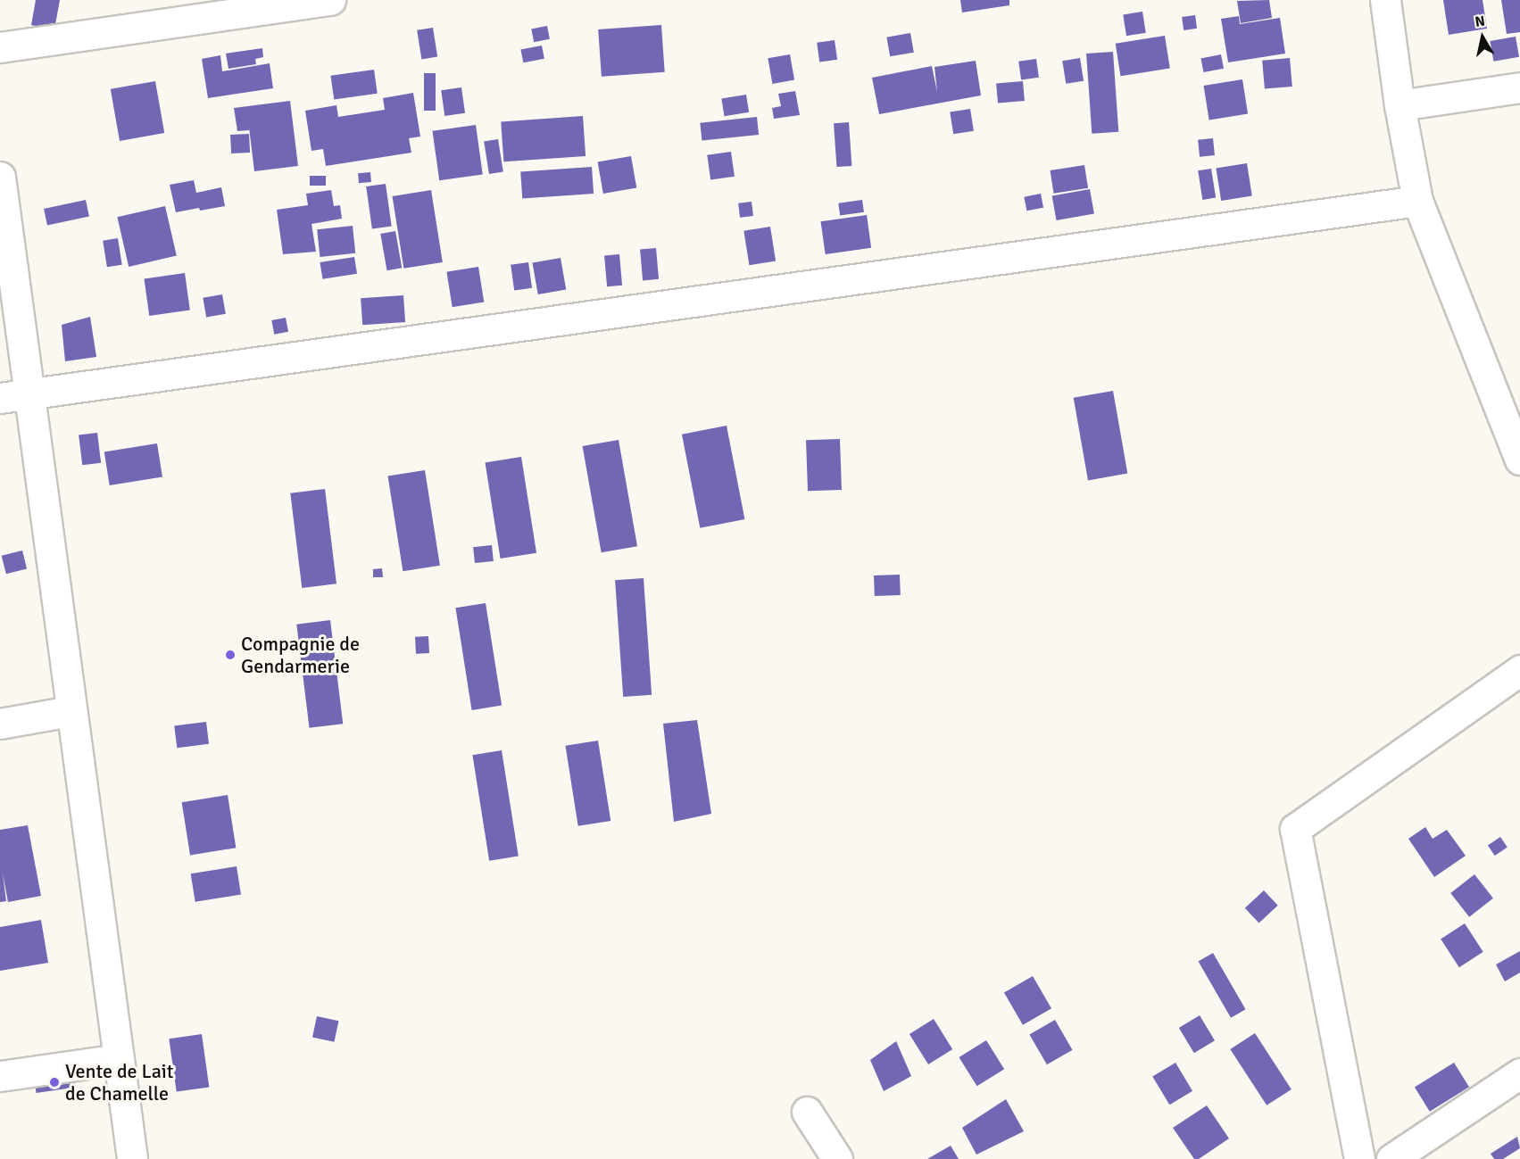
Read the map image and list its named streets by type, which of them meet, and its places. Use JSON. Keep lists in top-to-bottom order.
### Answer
{
  "places": ["Compagnie de Gendarmerie", "Vente de Lait de Chamelle"],
  "north": "top"
}
